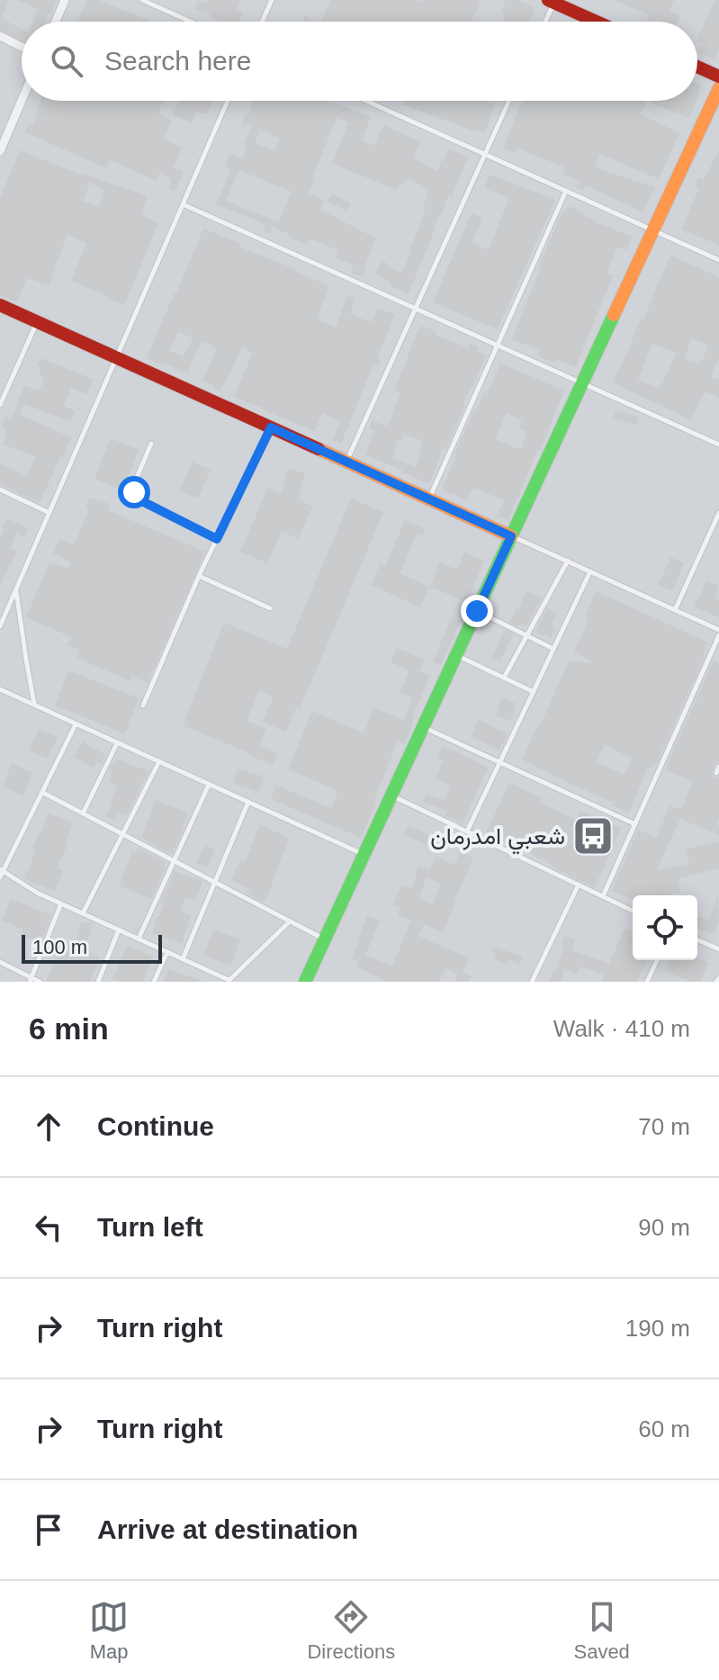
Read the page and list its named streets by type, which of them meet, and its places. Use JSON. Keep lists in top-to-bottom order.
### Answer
{
  "places": {
    "bus stop": ["شعبي امدرمان"]
  },
  "scale_bar": "100 m",
  "page": {
    "search": "Search here",
    "scale": "100 m",
    "heading": ["6 min", "Walk · 410 m"],
    "list": [
      ["Continue", "70 m"],
      ["Turn left", "90 m"],
      ["Turn right", "190 m"],
      ["Turn right", "60 m"],
      "Arrive at destination"
    ],
    "nav": ["Map", "Directions", "Saved"]
  }
}
